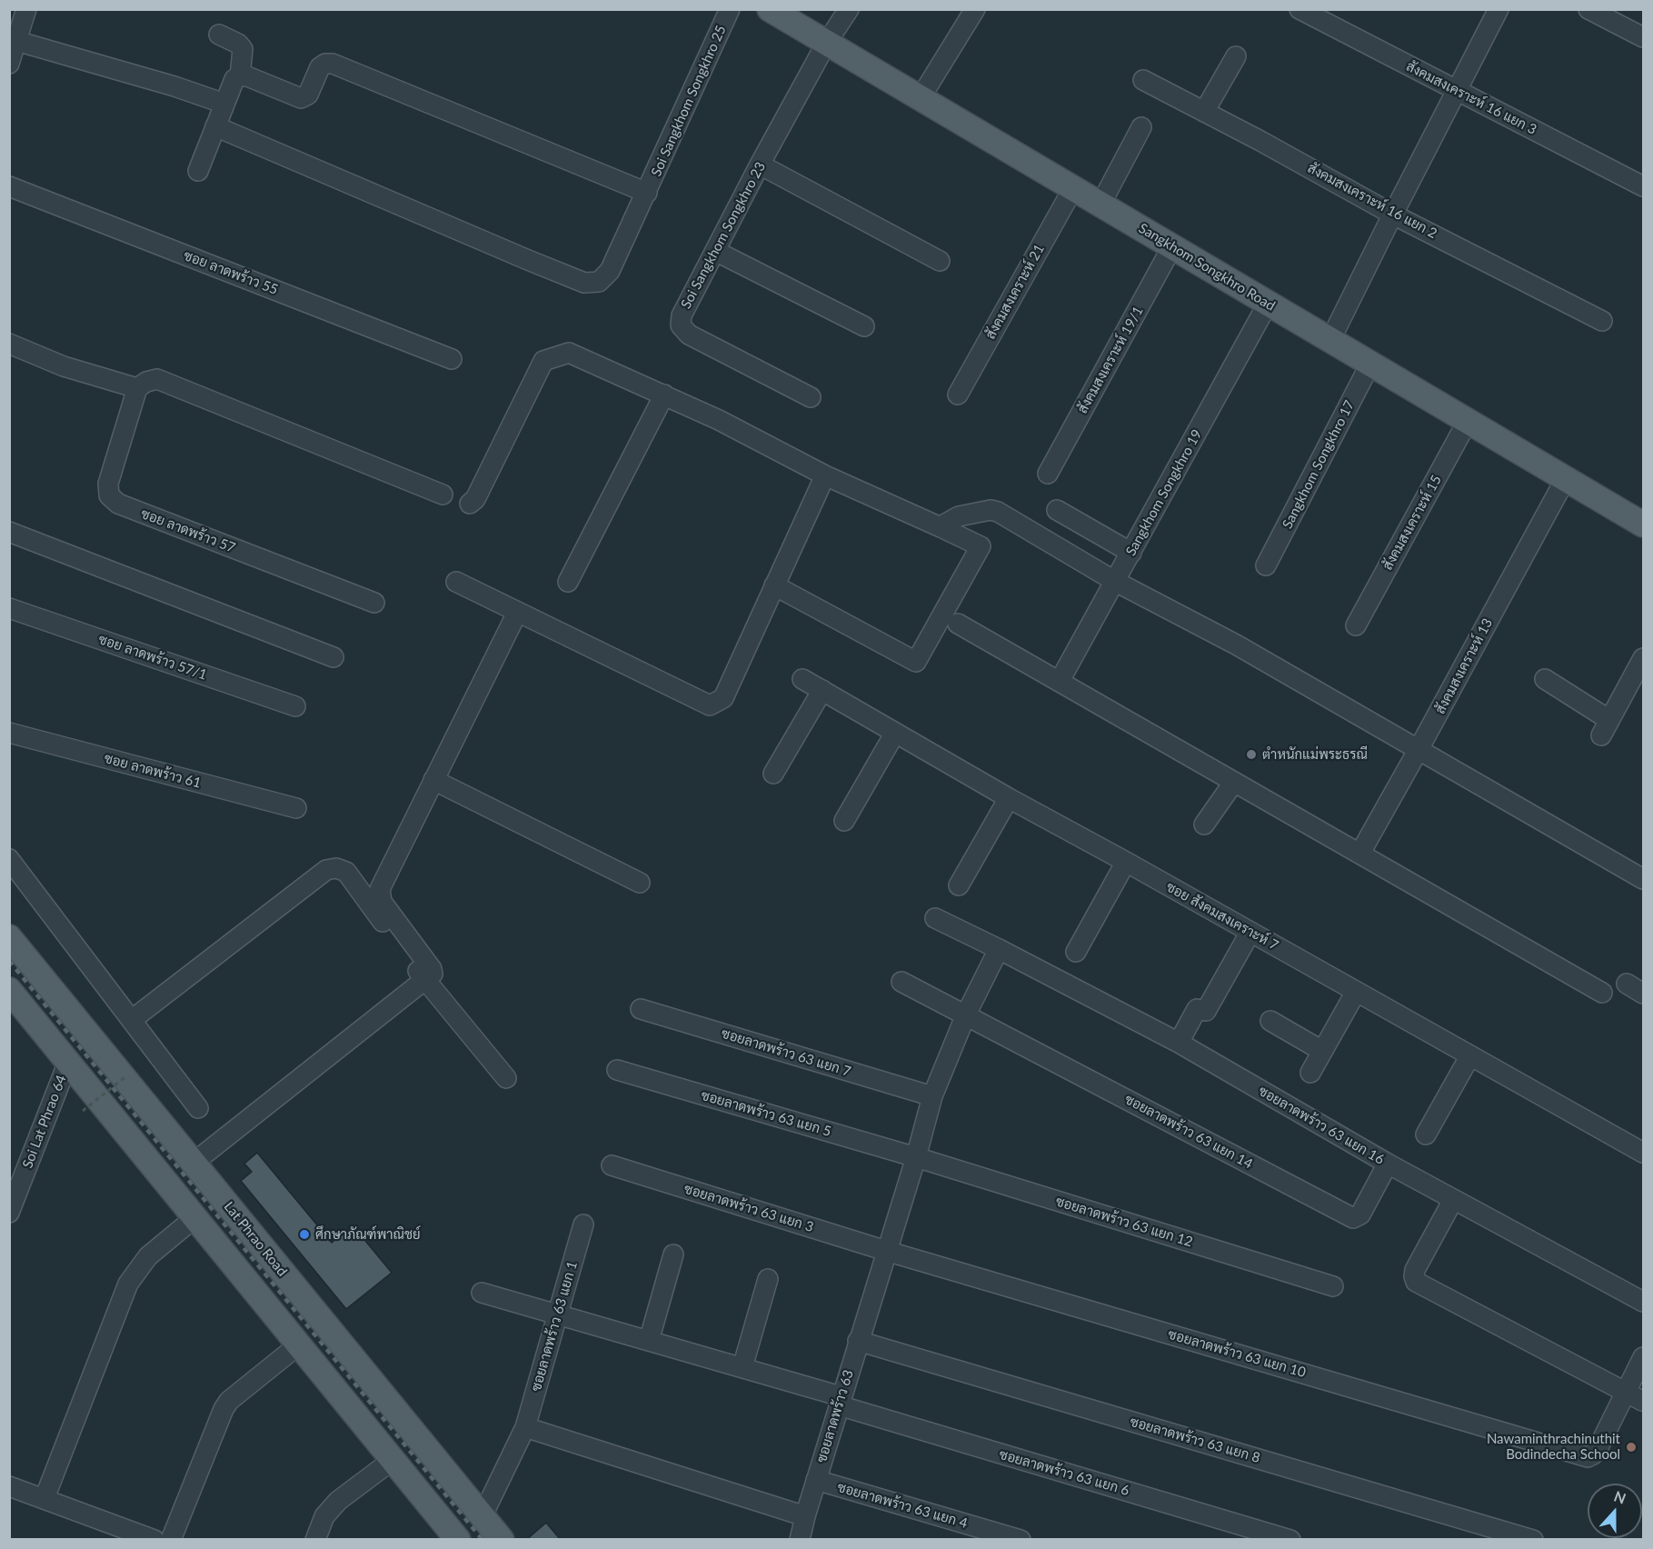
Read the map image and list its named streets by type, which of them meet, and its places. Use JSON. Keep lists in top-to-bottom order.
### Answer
{
  "streets": {
    "main road": ["Sangkhom Songkhro Road", "Lat Phrao Road"],
    "street": [
      "สังคมสงเคราะห์ 16 แยก 3",
      "Soi Sangkhom Songkhro 25",
      "สังคมสงเคราะห์ 16 แยก 2",
      "Soi Sangkhom Songkhro 23",
      "ซอย ลาดพร้าว 55",
      "สังคมสงเคราะห์ 21",
      "สังคมสงเคราะห์ 19/1",
      "Sangkhom Songkhro 17",
      "Sangkhom Songkhro 19",
      "สังคมสงเคราะห์ 15",
      "ซอย ลาดพร้าว 57",
      "ซอย ลาดพร้าว 57/1",
      "สังคมสงเคราะห์ 13",
      "ซอย ลาดพร้าว 61",
      "ซอย สังคมสงเคราะห์ 7",
      "ซอยลาดพร้าว 63 แยก 7",
      "ซอยลาดพร้าว 63 แยก 5",
      "Soi Lat Phrao 64",
      "ซอยลาดพร้าว 63 แยก 16",
      "ซอยลาดพร้าว 63 แยก 14",
      "ซอยลาดพร้าว 63 แยก 3",
      "ซอยลาดพร้าว 63 แยก 12",
      "ซอยลาดพร้าว 63 แยก 1",
      "ซอยลาดพร้าว 63 แยก 10",
      "ซอยลาดพร้าว 63",
      "ซอยลาดพร้าว 63 แยก 8",
      "ซอยลาดพร้าว 63 แยก 6",
      "ซอยลาดพร้าว 63 แยก 4"
    ]
  },
  "crossings": [
    ["Soi Sangkhom Songkhro 23", "Sangkhom Songkhro Road"],
    ["Sangkhom Songkhro Road", "สังคมสงเคราะห์ 21"],
    ["Sangkhom Songkhro Road", "สังคมสงเคราะห์ 19/1"],
    ["Sangkhom Songkhro Road", "Sangkhom Songkhro 17"],
    ["Sangkhom Songkhro Road", "Sangkhom Songkhro 19"],
    ["Sangkhom Songkhro Road", "สังคมสงเคราะห์ 15"],
    ["Sangkhom Songkhro Road", "สังคมสงเคราะห์ 13"],
    ["ซอยลาดพร้าว 63 แยก 7", "ซอยลาดพร้าว 63"],
    ["ซอยลาดพร้าว 63 แยก 5", "ซอยลาดพร้าว 63 แยก 12"],
    ["ซอยลาดพร้าว 63 แยก 5", "ซอยลาดพร้าว 63"],
    ["ซอยลาดพร้าว 63 แยก 16", "ซอยลาดพร้าว 63 แยก 14"],
    ["ซอยลาดพร้าว 63 แยก 16", "ซอยลาดพร้าว 63"],
    ["ซอยลาดพร้าว 63 แยก 14", "ซอยลาดพร้าว 63"],
    ["ซอยลาดพร้าว 63 แยก 3", "ซอยลาดพร้าว 63 แยก 10"],
    ["ซอยลาดพร้าว 63 แยก 3", "ซอยลาดพร้าว 63"],
    ["ซอยลาดพร้าว 63 แยก 12", "ซอยลาดพร้าว 63"],
    ["ซอยลาดพร้าว 63 แยก 1", "ซอยลาดพร้าว 63 แยก 6"],
    ["ซอยลาดพร้าว 63 แยก 10", "ซอยลาดพร้าว 63"],
    ["ซอยลาดพร้าว 63", "ซอยลาดพร้าว 63 แยก 8"],
    ["ซอยลาดพร้าว 63", "ซอยลาดพร้าว 63 แยก 6"],
    ["ซอยลาดพร้าว 63", "ซอยลาดพร้าว 63 แยก 4"]
  ],
  "places": ["ตำหนักแม่พระธรณี", "ศึกษาภัณฑ์พาณิชย์", "Nawaminthrachinuthit Bodindecha School"],
  "north": "top"
}
